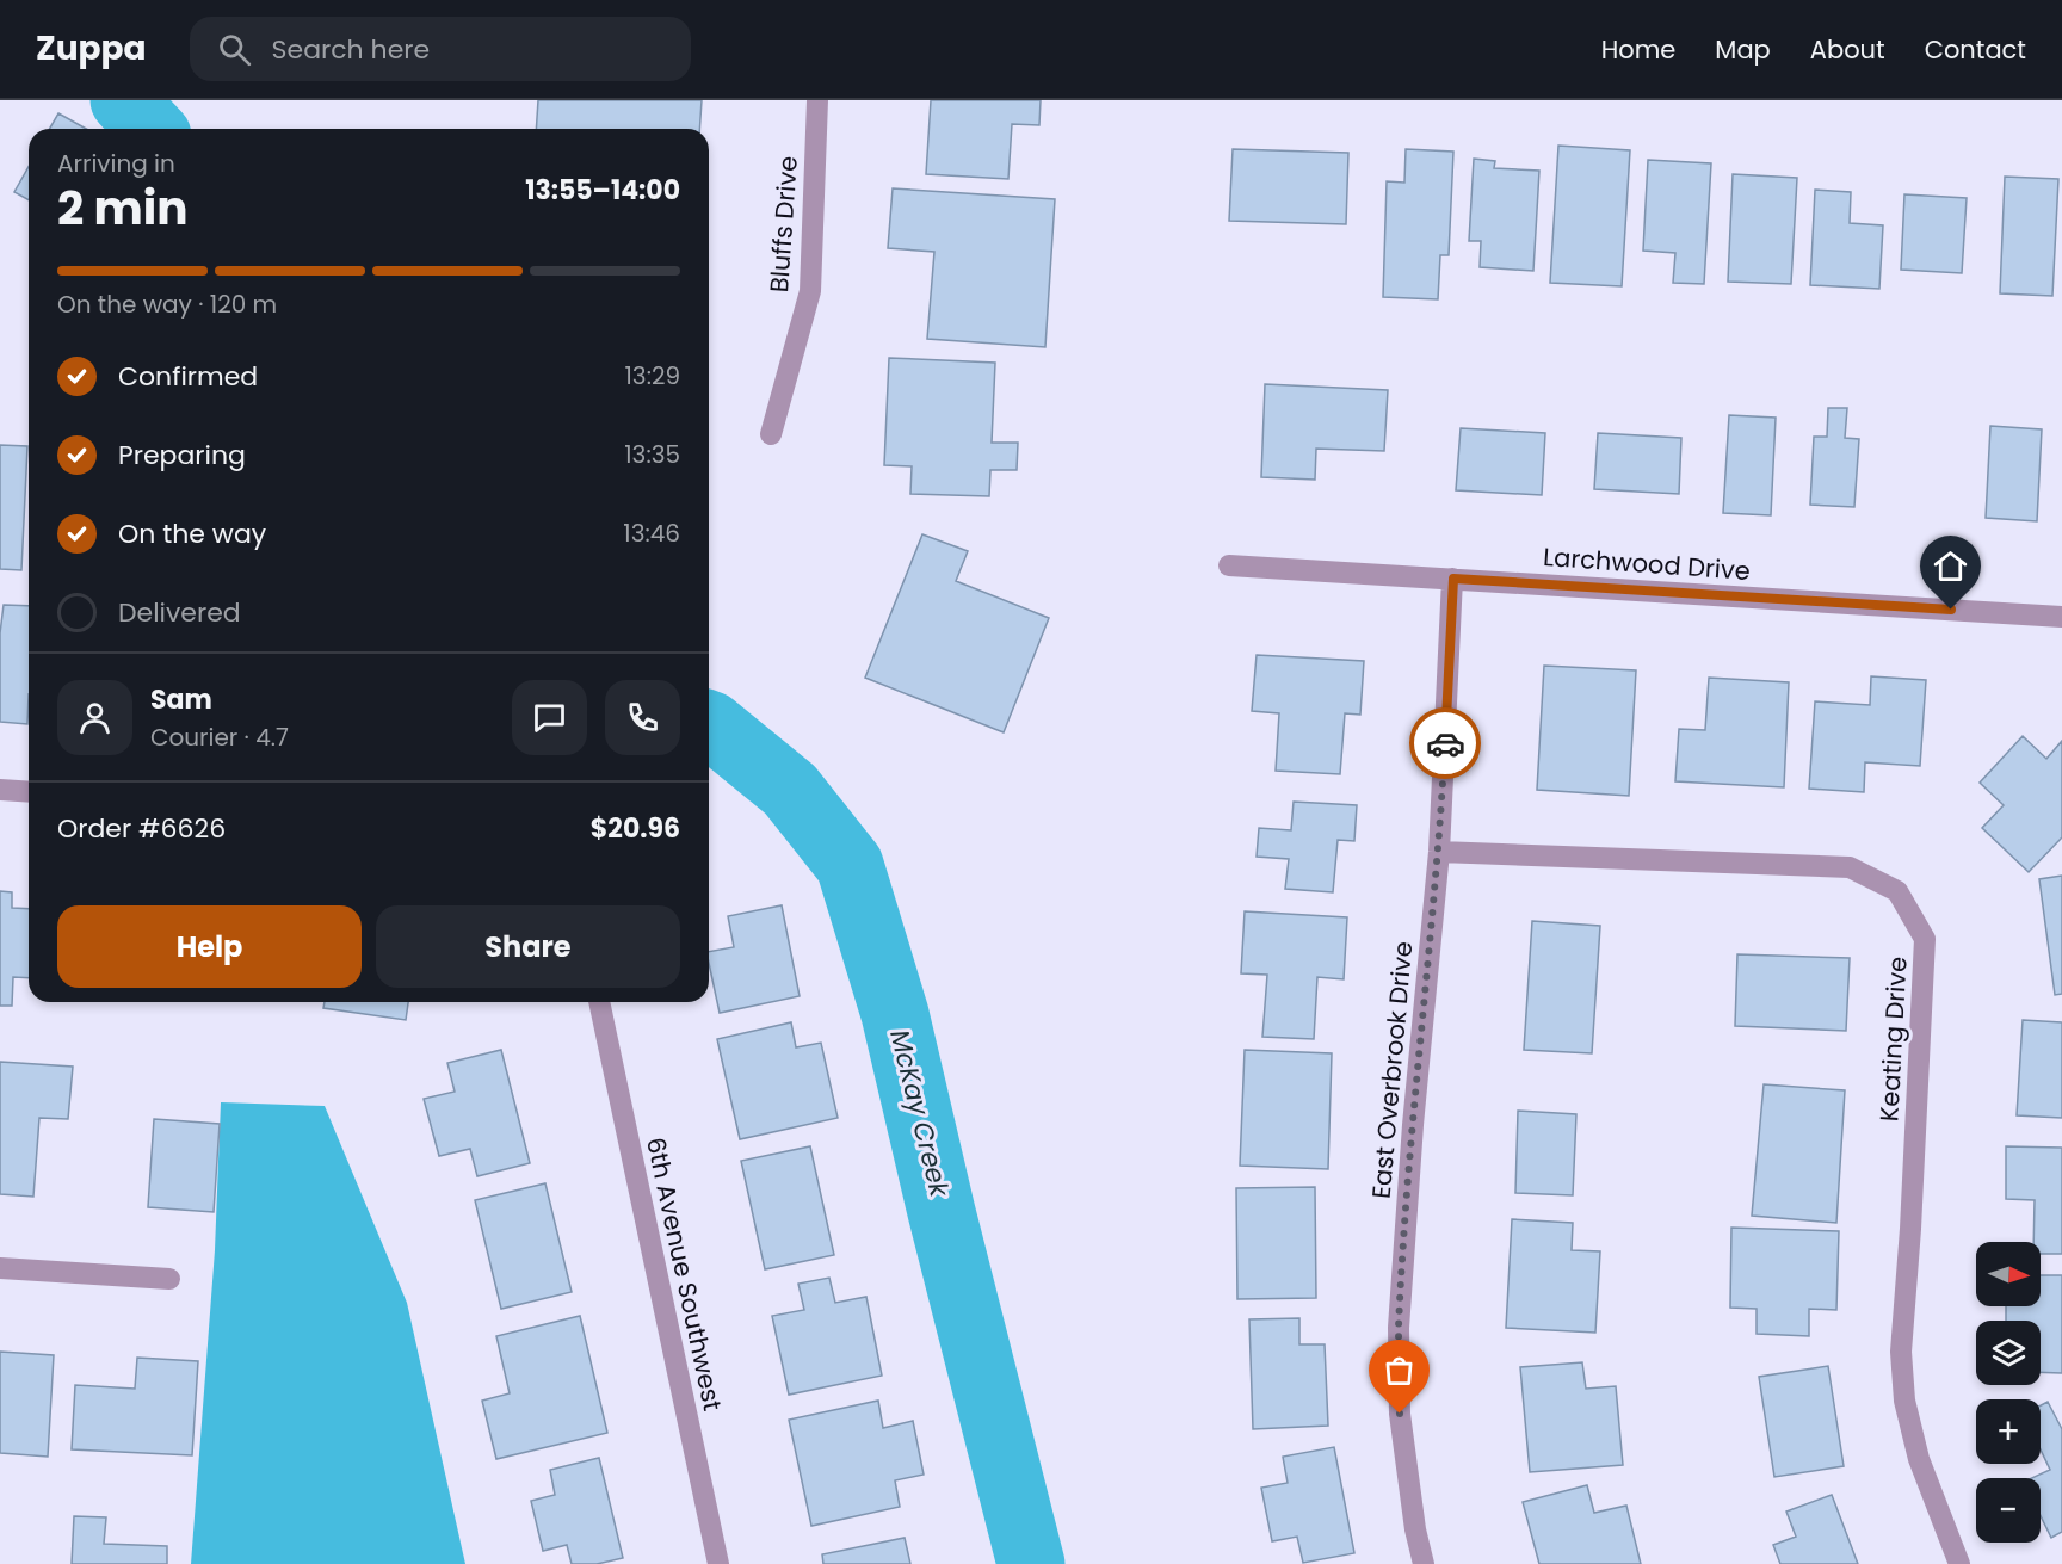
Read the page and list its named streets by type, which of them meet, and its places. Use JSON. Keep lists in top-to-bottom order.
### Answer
{
  "streets": {
    "street": [
      "Bluffs Drive",
      "Larchwood Drive",
      "Keating Drive",
      "East Overbrook Drive",
      "6th Avenue Southwest"
    ]
  },
  "crossings": [
    ["Larchwood Drive", "East Overbrook Drive"],
    ["Keating Drive", "East Overbrook Drive"]
  ],
  "water": ["McKay Creek"],
  "north": "right",
  "page": {
    "header": "Zuppa",
    "search": "Search here",
    "nav": [
      "Home",
      "Map",
      "About",
      "Contact"
    ],
    "heading": ["2 min", "Arriving in", "13:55–14:00"],
    "panel": [
      "Sam",
      "Courier · 4.7",
      "Order #6626",
      "$20.96"
    ],
    "bar": "On the way · 120 m",
    "list": [
      ["Confirmed", "13:29"],
      ["Preparing", "13:35"],
      ["On the way", "13:46"],
      "Delivered"
    ],
    "buttons": ["Help", "Share"],
    "map_buttons": ["+", "−"]
  }
}
